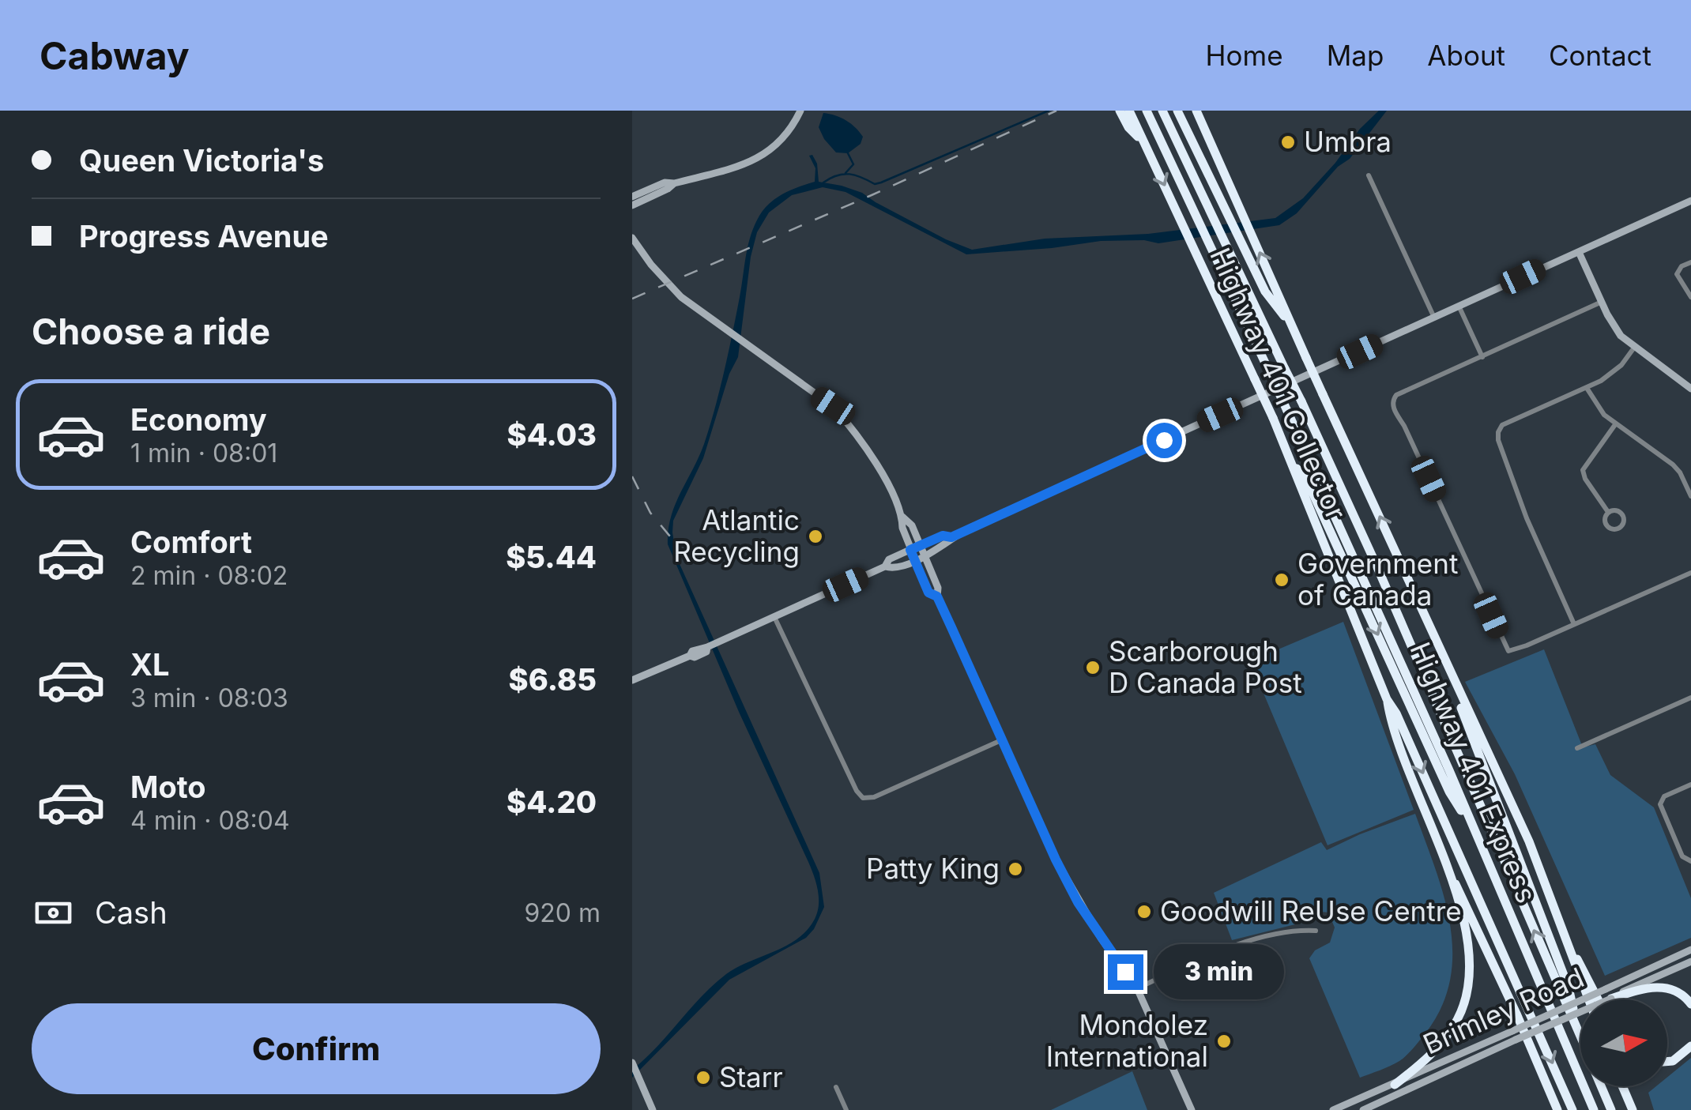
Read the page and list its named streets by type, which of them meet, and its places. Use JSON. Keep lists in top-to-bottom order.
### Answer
{
  "streets": {
    "highway": ["Highway 401 Collector", "Highway 401 Express"],
    "main road": ["Brimley Road"]
  },
  "places": [
    "Umbra",
    "Atlantic Recycling",
    "Government of Canada",
    "Scarborough D Canada Post",
    "Patty King",
    "Goodwill ReUse Centre",
    "Mondolez International",
    "Starr"
  ],
  "north": "right",
  "page": {
    "header": "Cabway",
    "nav": [
      "Home",
      "Map",
      "About",
      "Contact"
    ],
    "banner": ["Queen Victoria's", "Progress Avenue"],
    "heading": "Choose a ride",
    "list": [
      {
        "name": "Economy",
        "note": "1 min · 08:01",
        "value": "$4.03"
      },
      {
        "name": "Comfort",
        "note": "2 min · 08:02",
        "value": "$5.44"
      },
      {
        "name": "XL",
        "note": "3 min · 08:03",
        "value": "$6.85"
      },
      {
        "name": "Moto",
        "note": "4 min · 08:04",
        "value": "$4.20"
      }
    ],
    "pay": ["Cash", "920 m"],
    "bubble": "3 min",
    "buttons": "Confirm"
  }
}
